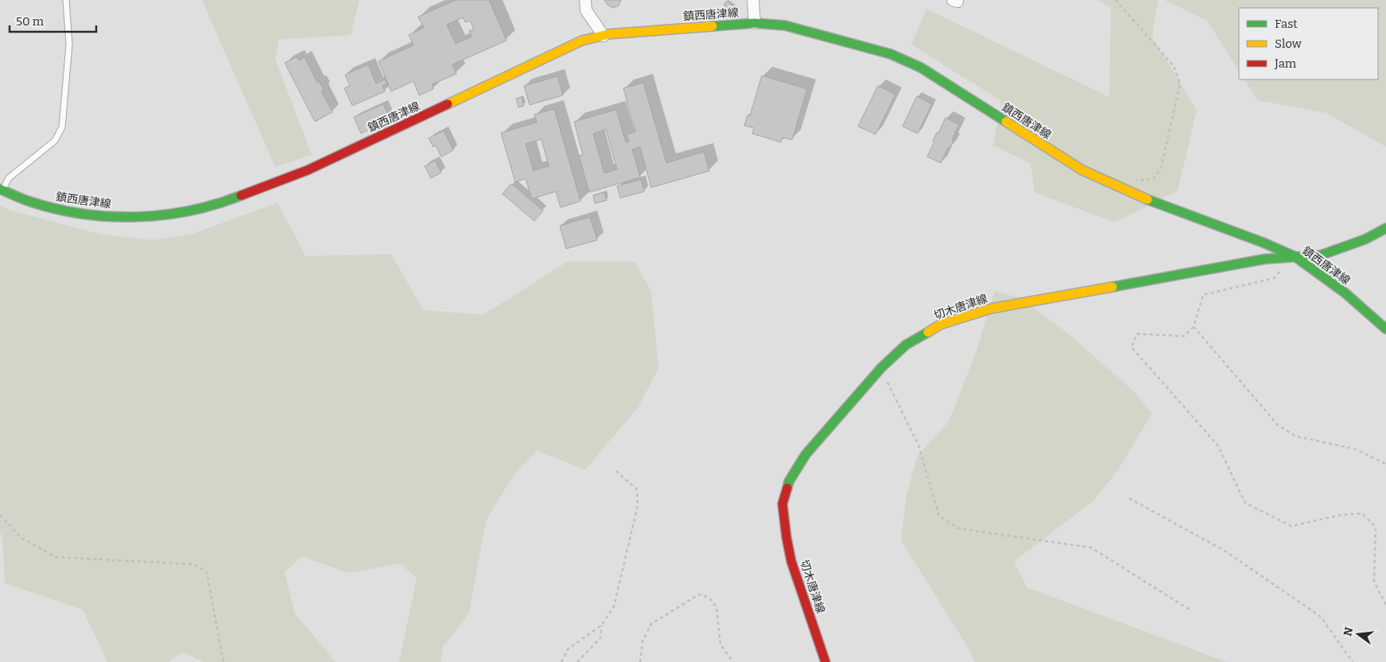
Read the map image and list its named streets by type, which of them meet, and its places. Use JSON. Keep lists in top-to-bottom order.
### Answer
{
  "streets": {
    "main road": ["鎮西唐津線", "切木唐津線"]
  },
  "crossings": [
    ["鎮西唐津線", "切木唐津線"]
  ],
  "legend": ["Fast", "Slow", "Jam"],
  "scale_bar": "50 m",
  "north": "left"
}
